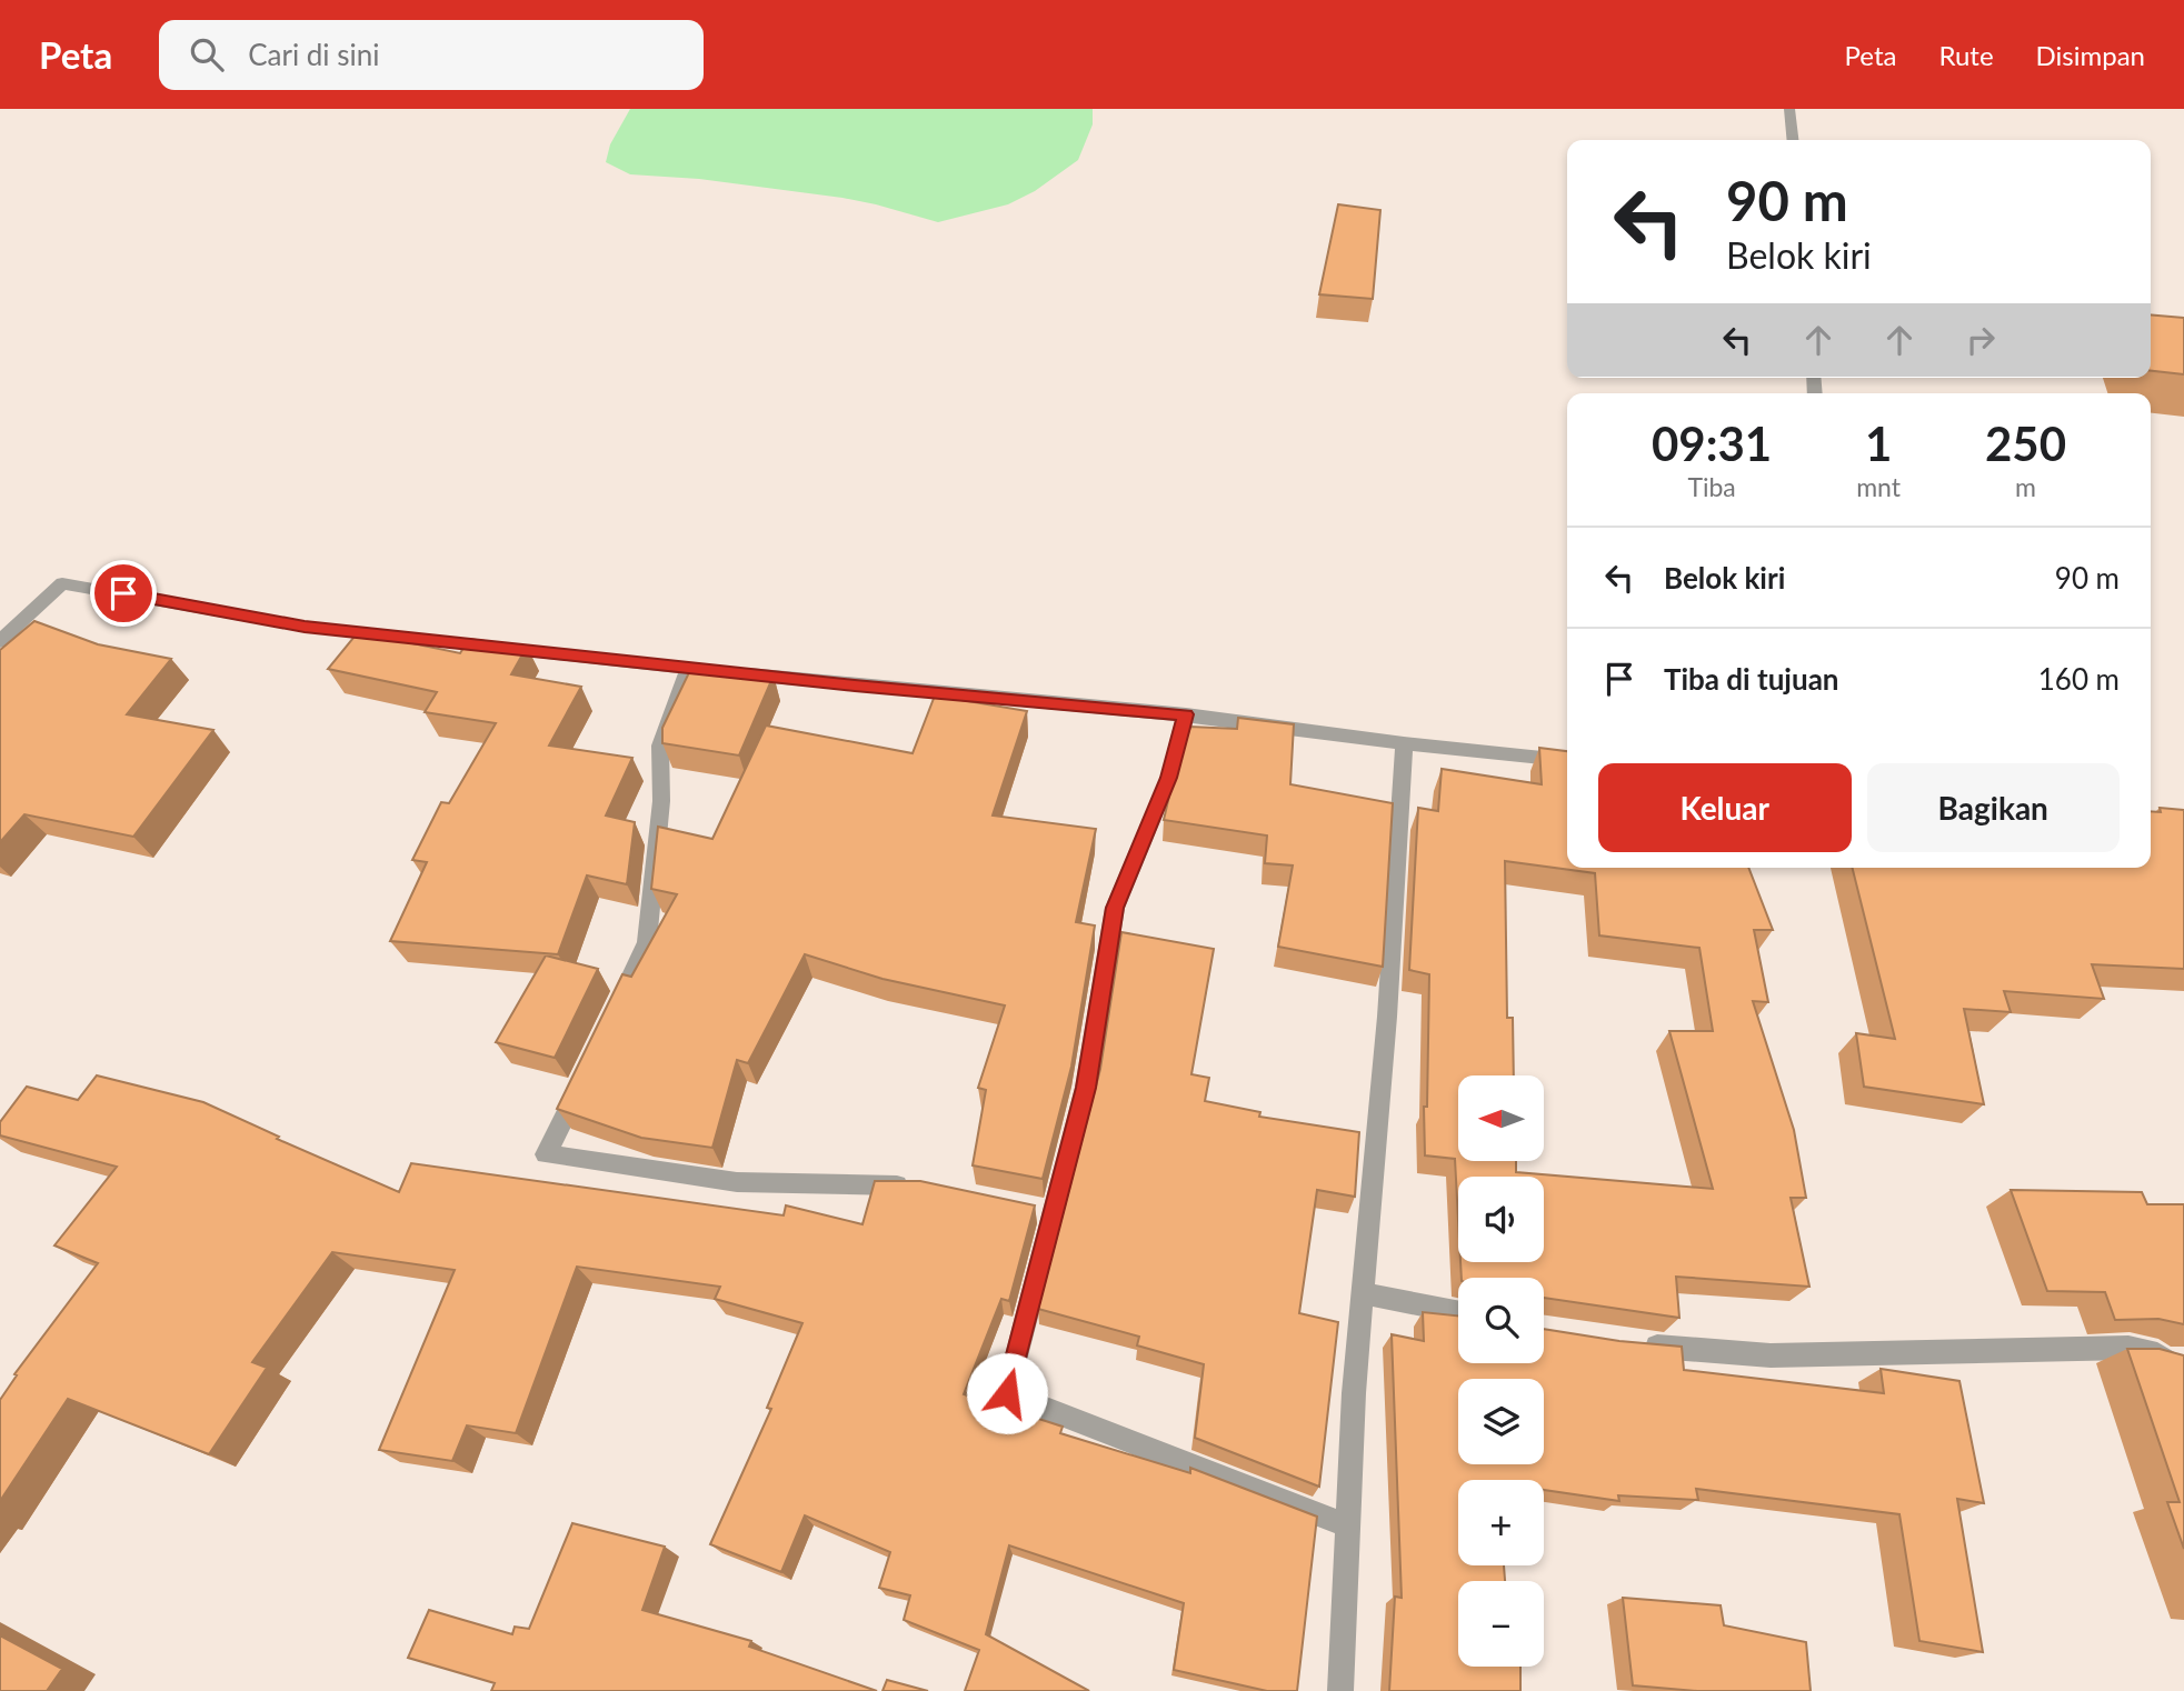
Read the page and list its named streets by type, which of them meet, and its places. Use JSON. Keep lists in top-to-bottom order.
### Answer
{
  "north": "left",
  "page": {
    "header": "Peta",
    "search": "Cari di sini",
    "nav": ["Peta", "Rute", "Disimpan"],
    "turn": ["90 m", "Belok kiri"],
    "eta": [
      "09:31",
      "Tiba",
      "1",
      "mnt",
      "250",
      "m"
    ],
    "list": [
      {
        "name": "Belok kiri",
        "value": "90 m"
      },
      {
        "name": "Tiba di tujuan",
        "value": "160 m"
      }
    ],
    "buttons": ["Keluar", "Bagikan"],
    "map_buttons": ["+", "−"]
  }
}
